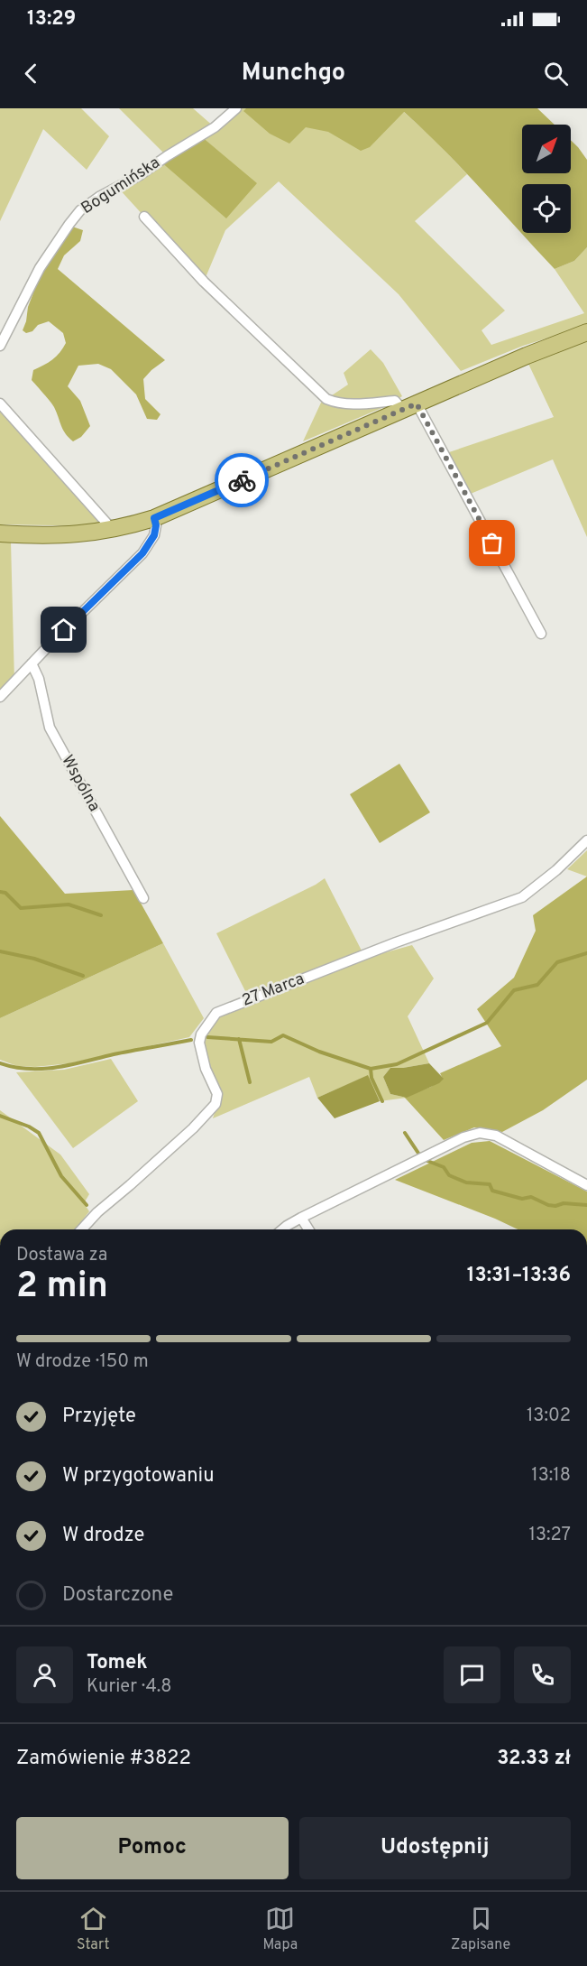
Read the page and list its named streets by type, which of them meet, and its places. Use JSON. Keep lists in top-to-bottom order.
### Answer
{
  "streets": {
    "street": ["Bogumińska", "Wspólna", "27 Marca"]
  },
  "north": "top right",
  "page": {
    "status": "13:29",
    "header": "Munchgo",
    "heading": ["2 min", "Dostawa za", "13:31–13:36"],
    "panel": [
      "Tomek",
      "Kurier · 4.8",
      "Zamówienie #3822",
      "32.33 zł"
    ],
    "bar": "W drodze · 150 m",
    "list": [
      ["Przyjęte", "13:02"],
      ["W przygotowaniu", "13:18"],
      ["W drodze", "13:27"],
      "Dostarczone"
    ],
    "buttons": ["Pomoc", "Udostępnij"],
    "tabs": ["Start", "Mapa", "Zapisane"]
  }
}
